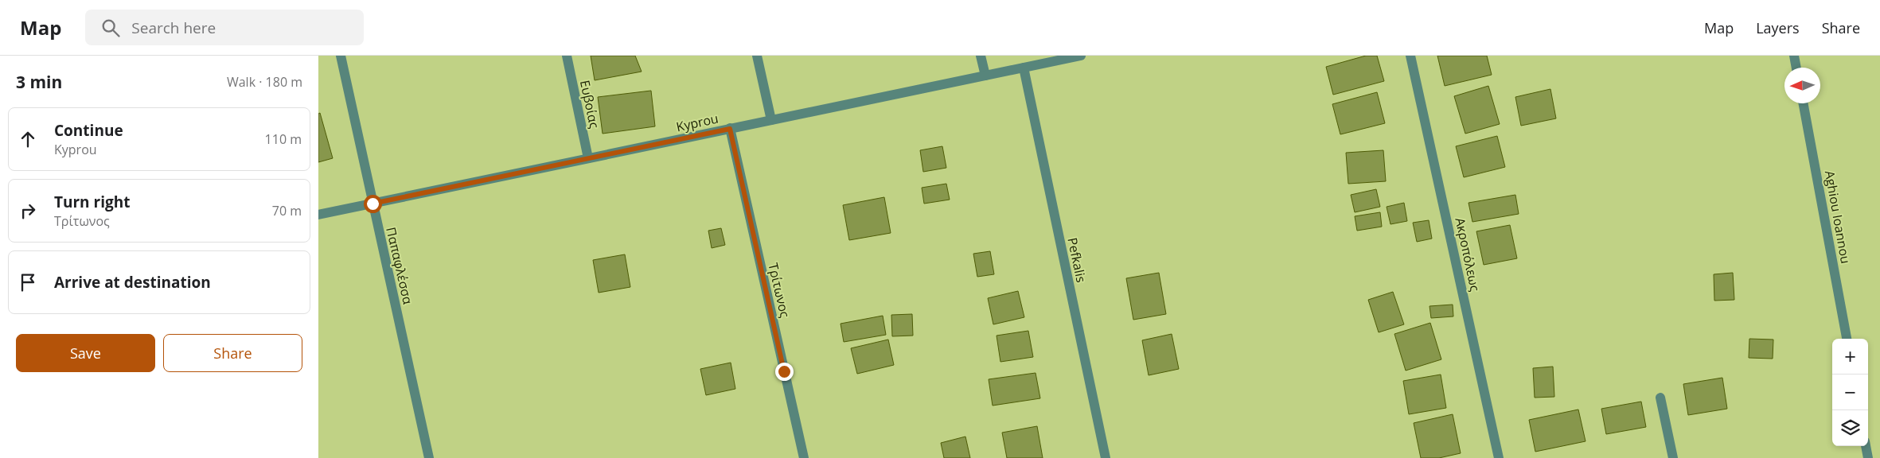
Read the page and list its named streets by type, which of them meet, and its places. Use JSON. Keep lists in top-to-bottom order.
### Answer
{
  "streets": {
    "street": [
      "Ευβοίας",
      "Kyprou",
      "Aghiou Ioannou",
      "Ακροπόλεως",
      "Pefkalis",
      "Παπαφλέσσα",
      "Τρίτωνος"
    ]
  },
  "crossings": [
    ["Ευβοίας", "Kyprou"],
    ["Kyprou", "Pefkalis"],
    ["Kyprou", "Παπαφλέσσα"],
    ["Kyprou", "Τρίτωνος"]
  ],
  "north": "left",
  "page": {
    "header": "Map",
    "search": "Search here",
    "nav": ["Map", "Layers", "Share"],
    "heading": ["3 min", "Walk · 180 m"],
    "list": [
      ["Continue", "Kyprou", "110 m"],
      ["Turn right", "Τρίτωνος", "70 m"],
      "Arrive at destination"
    ],
    "buttons": ["Save", "Share"],
    "map_buttons": ["+", "−"]
  }
}
